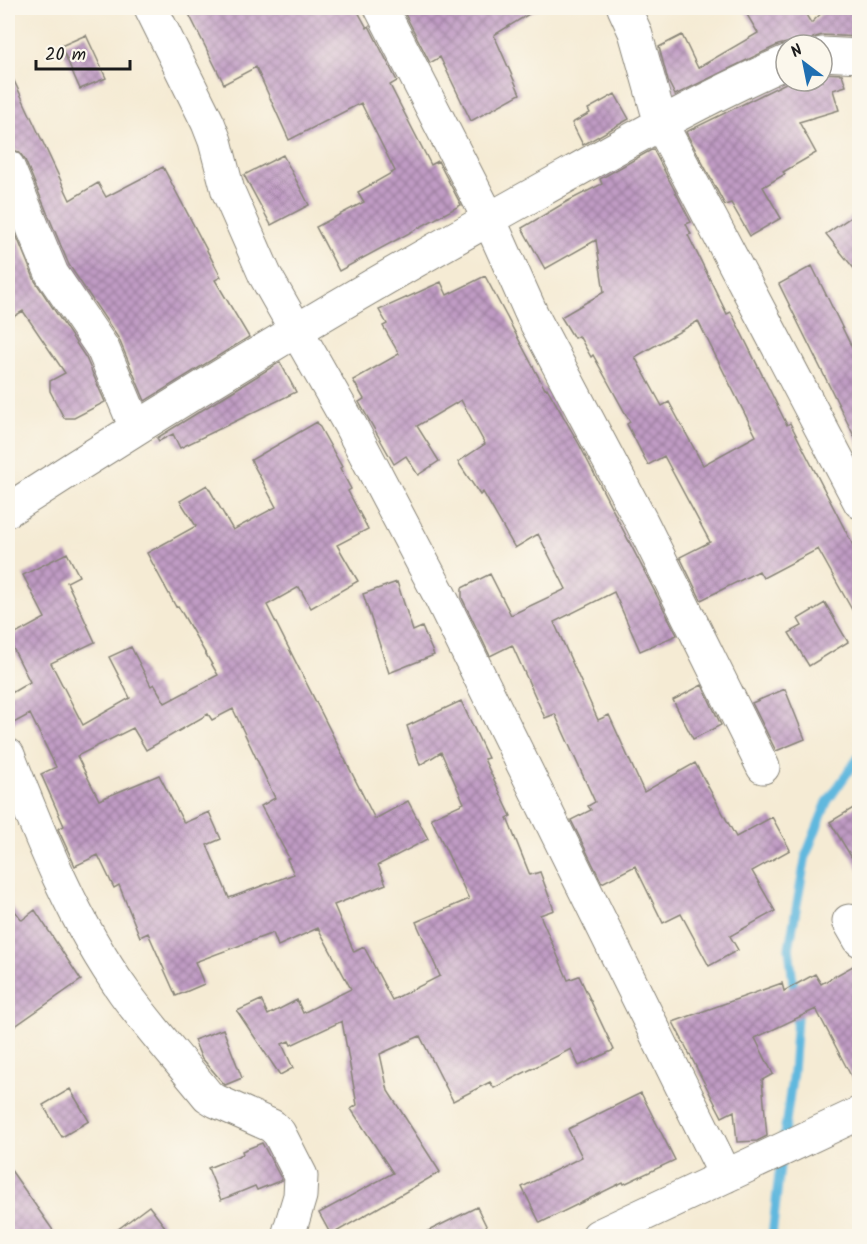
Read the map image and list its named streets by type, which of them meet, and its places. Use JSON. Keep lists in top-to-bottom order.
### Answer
{
  "scale_bar": "20 m",
  "north": "top left"
}
